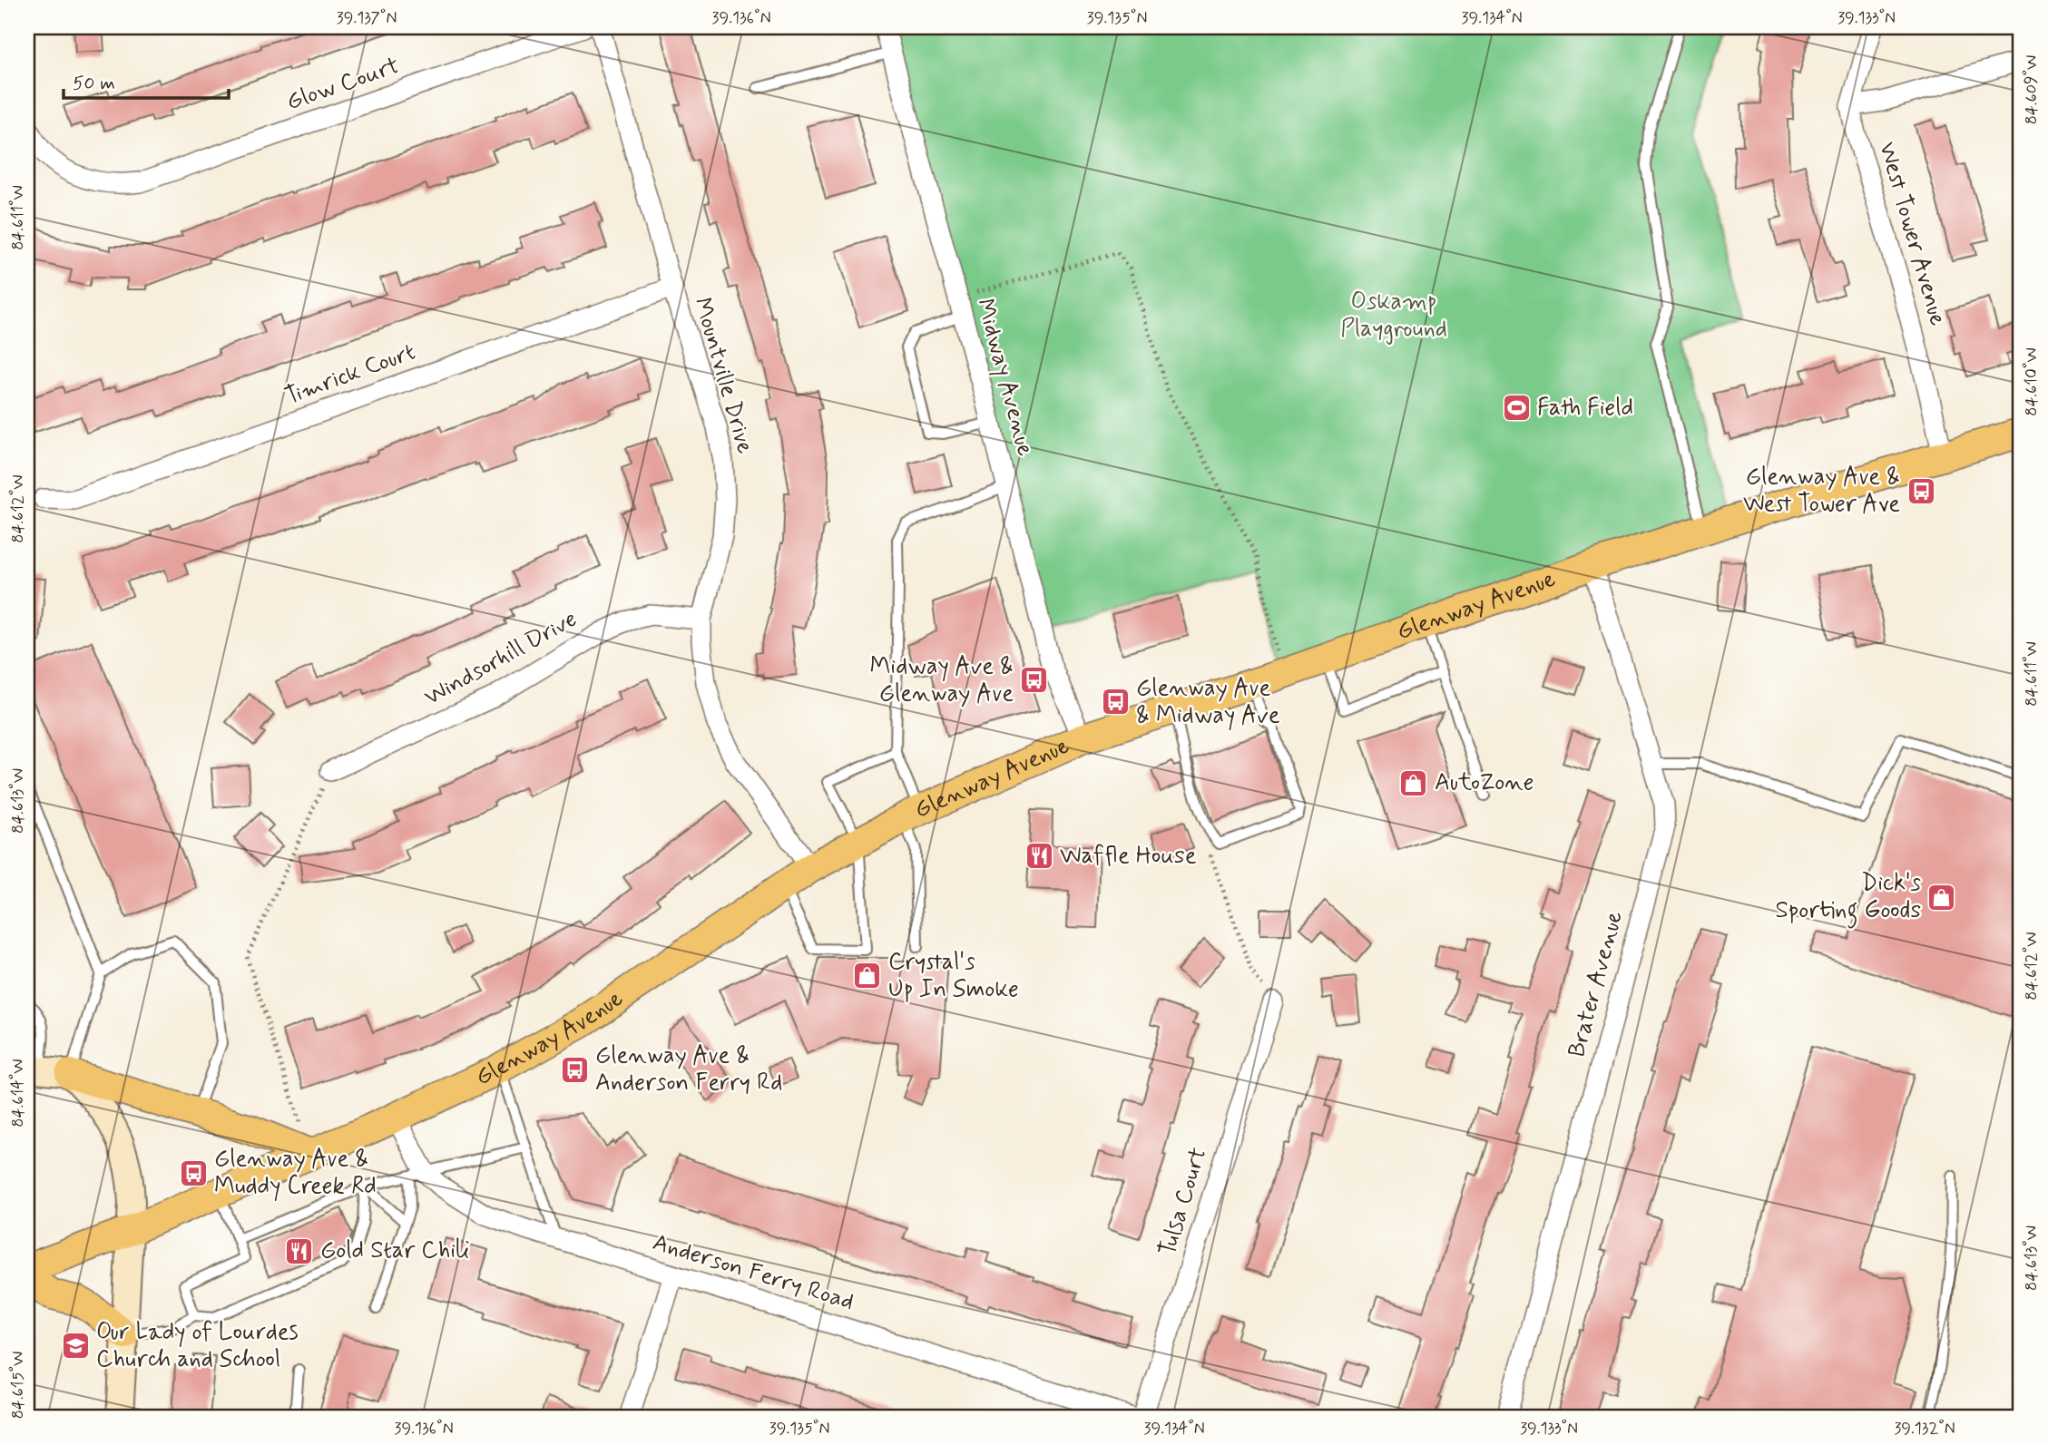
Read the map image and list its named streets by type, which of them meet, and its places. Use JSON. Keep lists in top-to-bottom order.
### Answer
{
  "streets": {
    "main road": ["Glenway Avenue"],
    "street": [
      "Glow Court",
      "West Tower Avenue",
      "Timrick Court",
      "Mountville Drive",
      "Midway Avenue",
      "Windsorhill Drive",
      "Brater Avenue",
      "Tulsa Court",
      "Anderson Ferry Road"
    ]
  },
  "crossings": [
    ["West Tower Avenue", "Glenway Avenue"],
    ["Timrick Court", "Mountville Drive"],
    ["Mountville Drive", "Glenway Avenue"],
    ["Mountville Drive", "Windsorhill Drive"],
    ["Midway Avenue", "Glenway Avenue"],
    ["Glenway Avenue", "Brater Avenue"],
    ["Glenway Avenue", "Anderson Ferry Road"]
  ],
  "parks": ["Oskamp Playground"],
  "places": {
    "sports": ["Fath Field"],
    "bus stop": [
      "Glenway Ave & West Tower Ave",
      "Midway Ave & Glenway Ave",
      "Glenway Ave & Midway Ave",
      "Glenway Ave & Anderson Ferry Rd",
      "Glenway Ave & Muddy Creek Rd"
    ],
    "shop": ["AutoZone", "Dick's Sporting Goods", "Crystal's Up In Smoke"],
    "restaurant": ["Waffle House", "Gold Star Chili"],
    "school or university": ["Our Lady of Lourdes Church and School"]
  },
  "scale_bar": "50 m",
  "coordinates": [
    "39.137°N",
    "39.136°N",
    "39.135°N",
    "39.134°N",
    "39.133°N",
    "84.609°W",
    "84.611°W",
    "84.610°W",
    "84.612°W",
    "84.613°W",
    "84.614°W",
    "84.615°W",
    "39.132°N"
  ]
}
